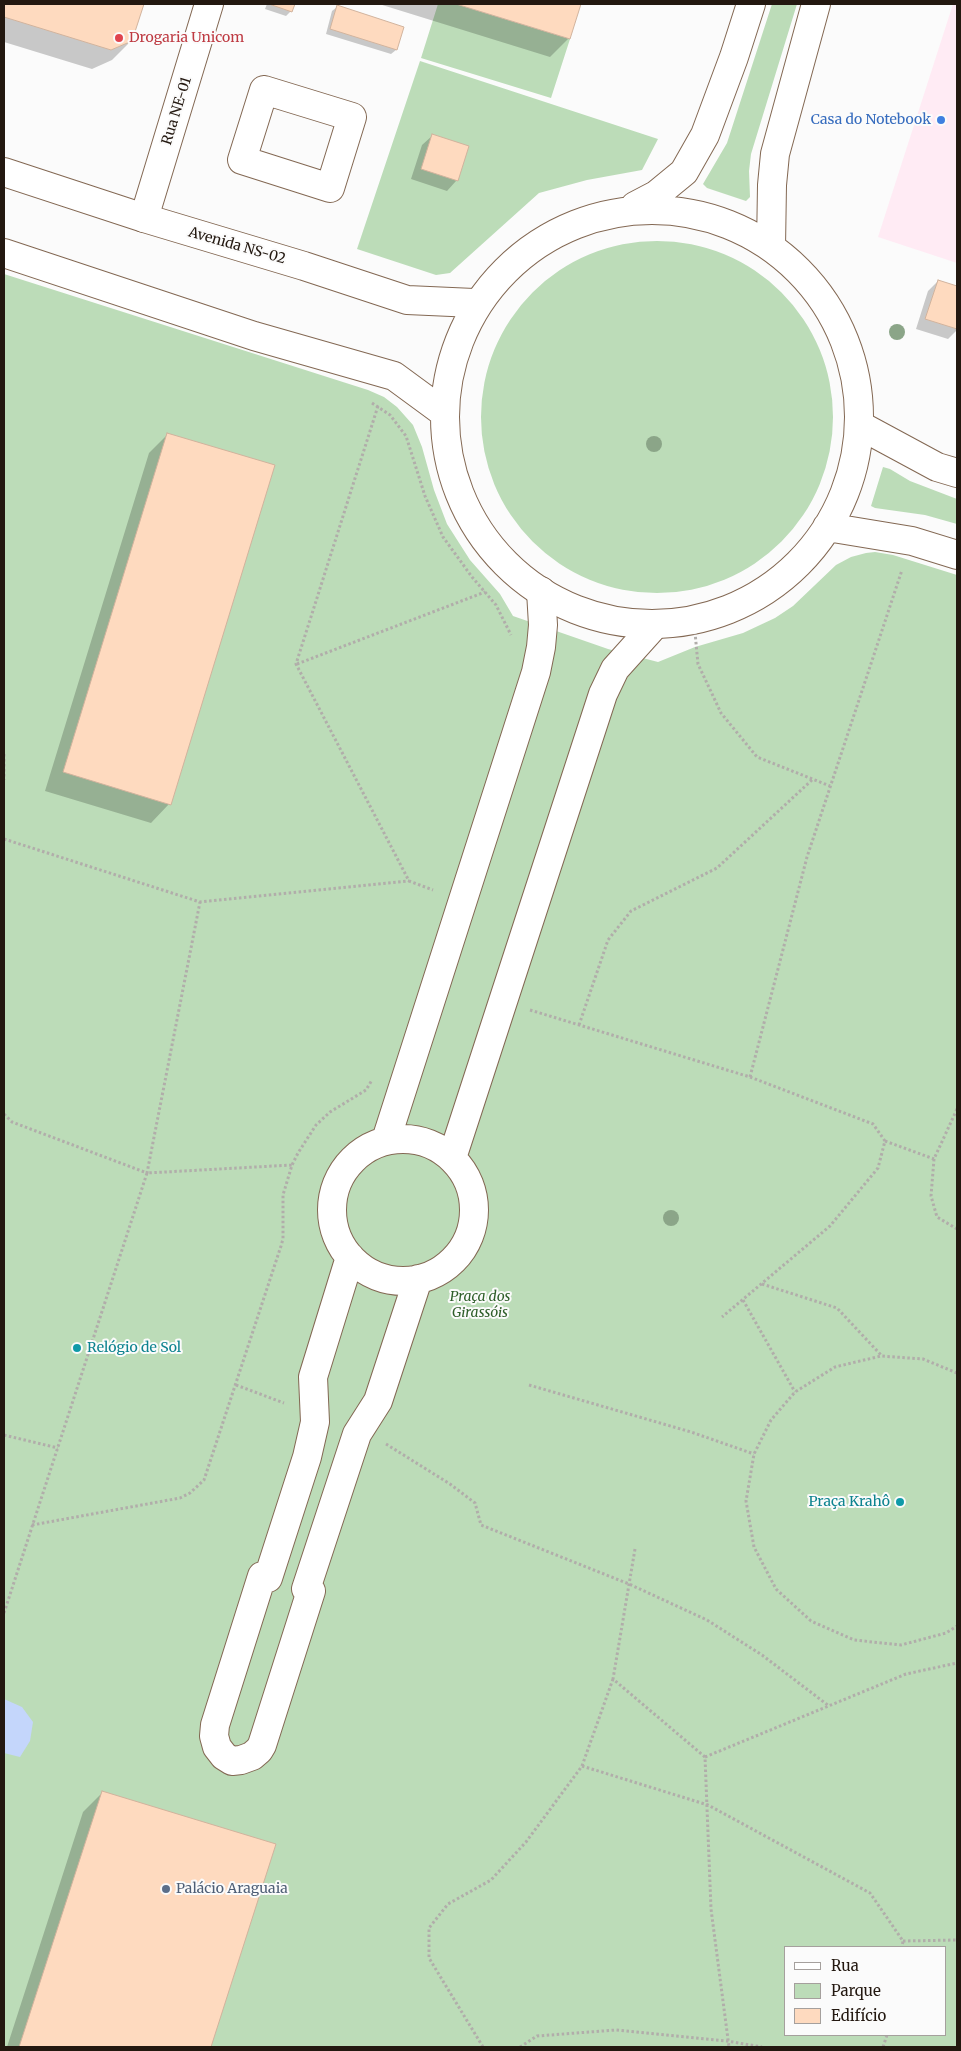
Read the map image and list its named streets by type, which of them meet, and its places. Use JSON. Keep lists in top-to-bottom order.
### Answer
{
  "streets": {
    "main road": ["Rua NE-01", "Avenida NS-02"]
  },
  "crossings": [
    ["Rua NE-01", "Avenida NS-02"]
  ],
  "parks": ["Praça dos Girassóis"],
  "places": [
    "Drogaria Unicom",
    "Casa do Notebook",
    "Relógio de Sol",
    "Praça Krahô",
    "Palácio Araguaia"
  ],
  "legend": ["Rua", "Parque", "Edifício"]
}
